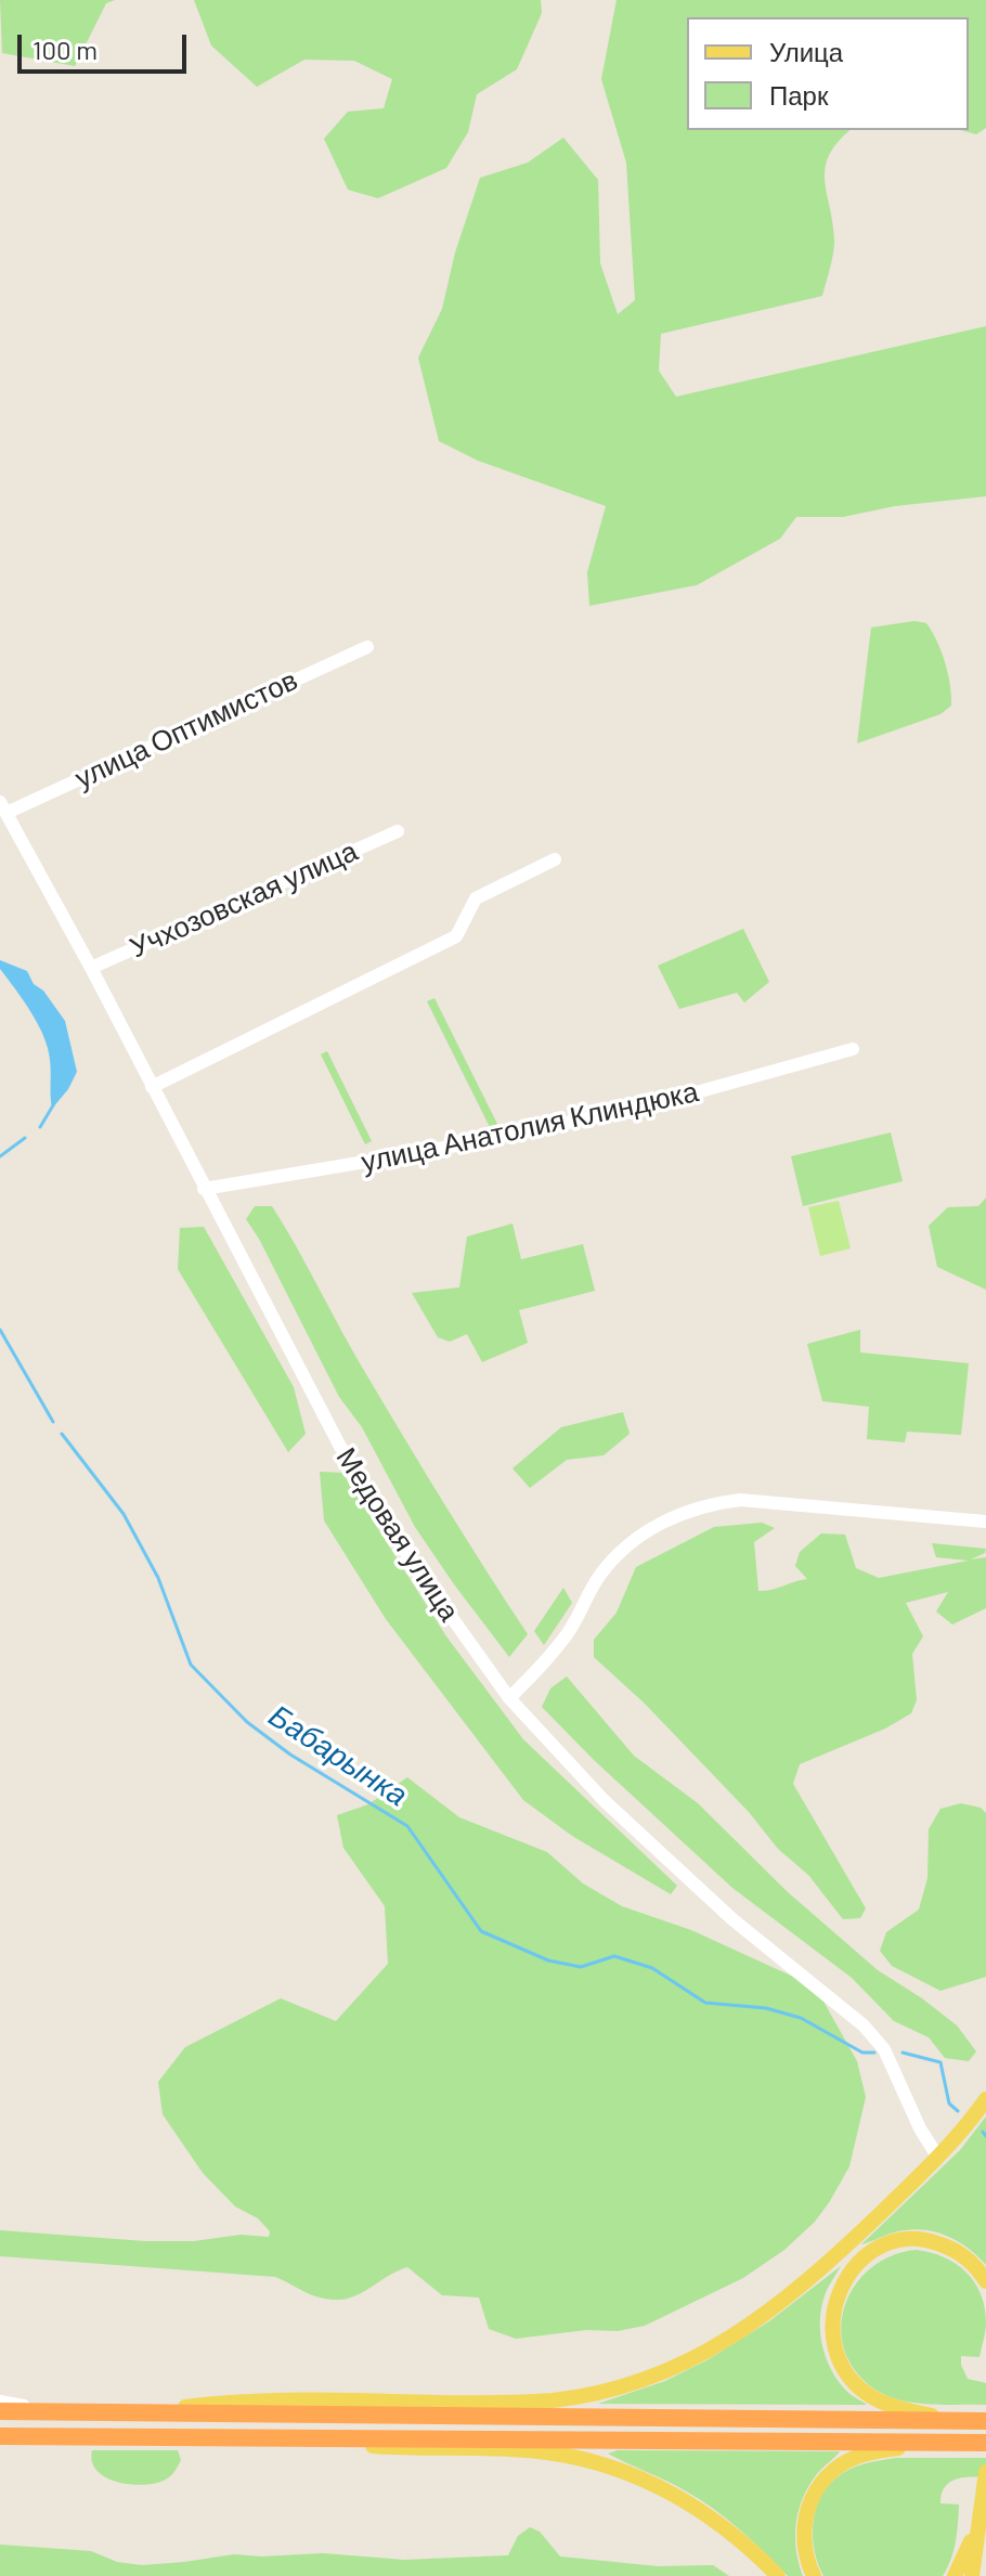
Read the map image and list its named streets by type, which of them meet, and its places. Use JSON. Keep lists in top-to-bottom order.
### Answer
{
  "streets": {
    "street": [
      "улица Оптимистов",
      "Учхозовская улица",
      "улица Анатолия Клиндюка",
      "Медовая улица"
    ]
  },
  "crossings": [
    ["улица Оптимистов", "Медовая улица"],
    ["Учхозовская улица", "Медовая улица"],
    ["улица Анатолия Клиндюка", "Медовая улица"]
  ],
  "water": ["Бабарынка"],
  "legend": ["Улица", "Парк"],
  "scale_bar": "100 m"
}
